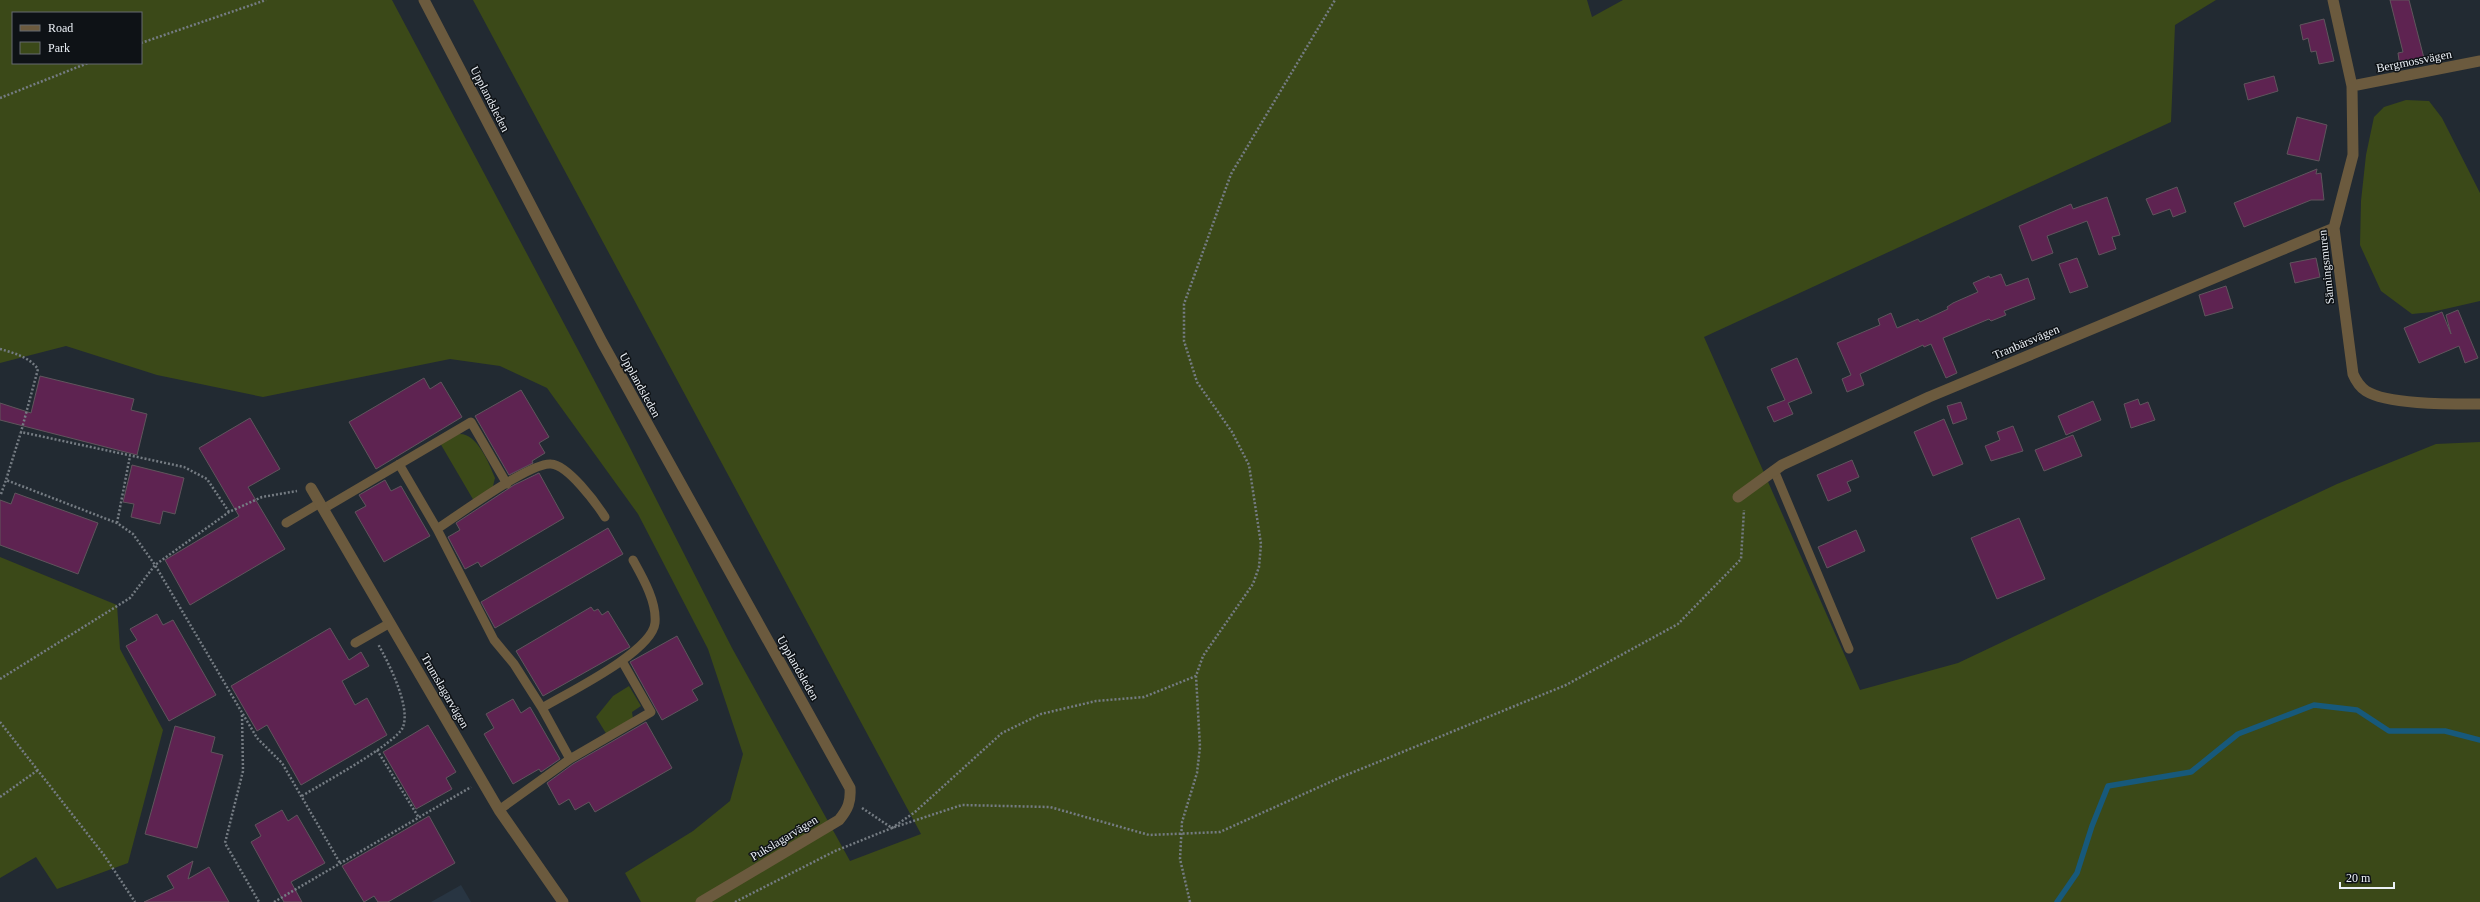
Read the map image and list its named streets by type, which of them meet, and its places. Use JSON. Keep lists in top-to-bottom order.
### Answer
{
  "streets": {
    "street": [
      "Bergmossvägen",
      "Upplandsleden",
      "Sänningsmuren",
      "Tranbärsvägen",
      "Trumslagarvägen",
      "Pukslagarvägen"
    ]
  },
  "crossings": [
    ["Bergmossvägen", "Sänningsmuren"],
    ["Upplandsleden", "Pukslagarvägen"],
    ["Sänningsmuren", "Tranbärsvägen"]
  ],
  "legend": ["Road", "Park"],
  "scale_bar": "20 m"
}
